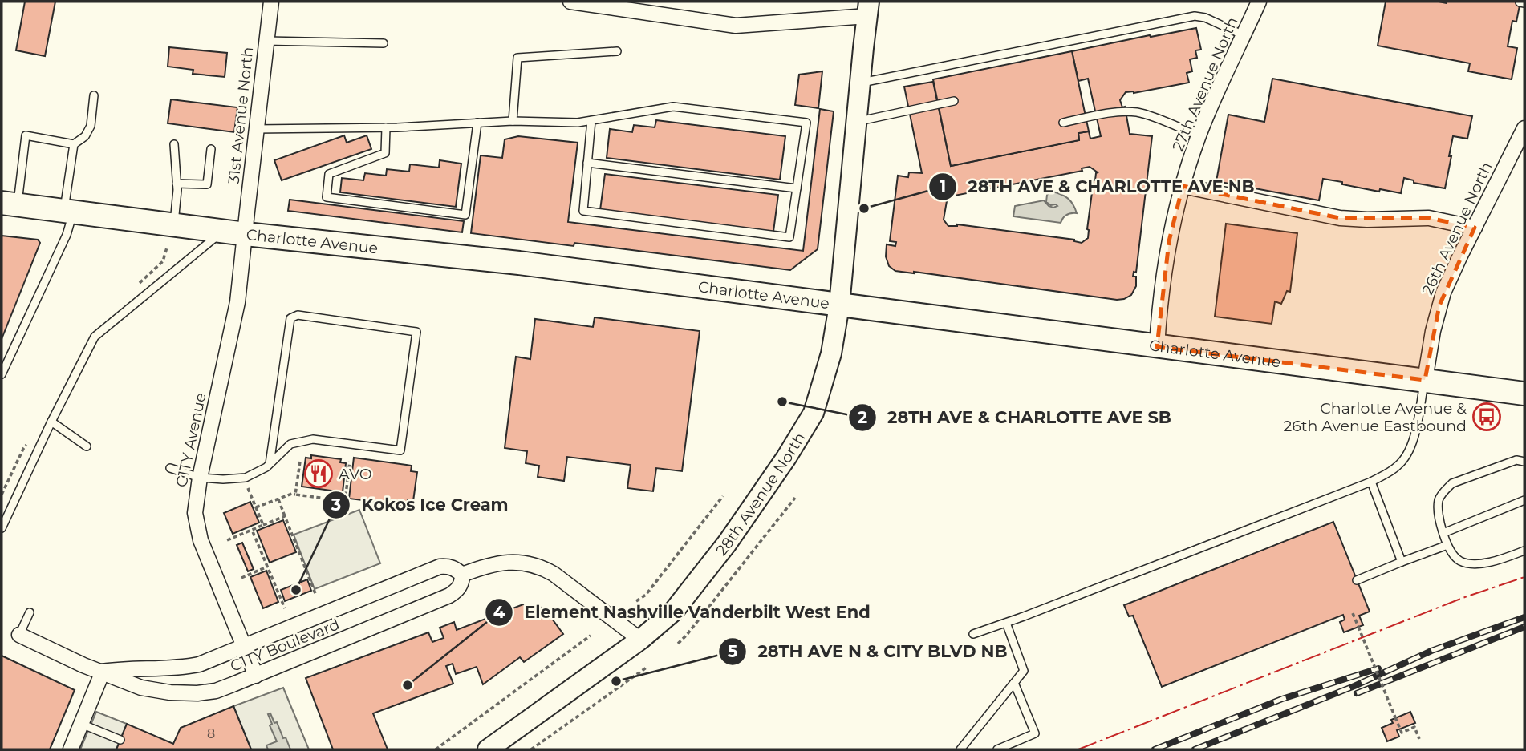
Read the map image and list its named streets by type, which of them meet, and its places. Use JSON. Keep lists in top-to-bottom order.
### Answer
{
  "streets": {
    "main road": ["Charlotte Avenue", "28th Avenue North"],
    "street": [
      "27th Avenue North",
      "31st Avenue North",
      "26th Avenue North",
      "C1TY Avenue",
      "C1TY Boulevard"
    ]
  },
  "crossings": [
    ["27th Avenue North", "Charlotte Avenue"],
    ["31st Avenue North", "Charlotte Avenue"],
    ["31st Avenue North", "C1TY Avenue"],
    ["26th Avenue North", "Charlotte Avenue"],
    ["Charlotte Avenue", "C1TY Avenue"],
    ["Charlotte Avenue", "28th Avenue North"],
    ["C1TY Avenue", "C1TY Boulevard"]
  ],
  "places": {
    "other": [
      "28TH AVE & CHARLOTTE AVE NB",
      "28TH AVE & CHARLOTTE AVE SB",
      "Kokos Ice Cream",
      "28TH AVE N & CITY BLVD NB",
      "Element Nashville Vanderbilt West End"
    ],
    "bus stop": ["Charlotte Avenue & 26th Avenue Eastbound"],
    "restaurant": ["AVO"]
  },
  "house_numbers": ["8"]
}
